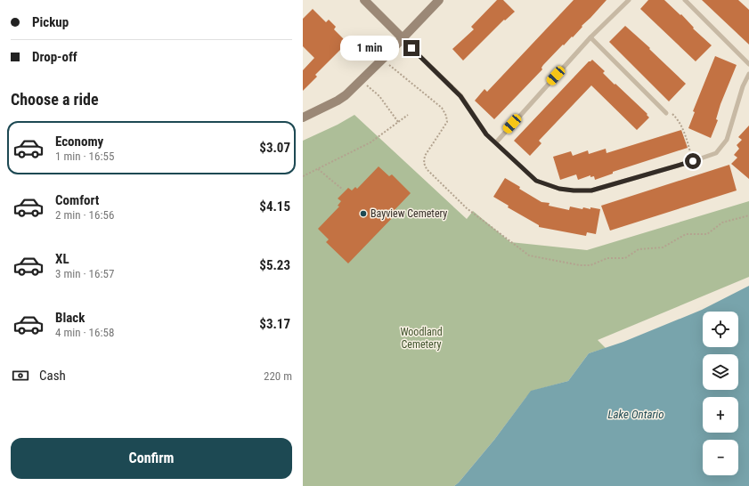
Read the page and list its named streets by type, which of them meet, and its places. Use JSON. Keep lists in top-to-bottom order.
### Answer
{
  "water": ["Lake Ontario"],
  "parks": ["Woodland Cemetery"],
  "places": ["Bayview Cemetery"],
  "page": {
    "banner": ["Pickup", "Drop-off"],
    "bubble": "1 min",
    "heading": "Choose a ride",
    "list": [
      {
        "name": "Economy",
        "note": "1 min · 16:55",
        "value": "$3.07"
      },
      {
        "name": "Comfort",
        "note": "2 min · 16:56",
        "value": "$4.15"
      },
      {
        "name": "XL",
        "note": "3 min · 16:57",
        "value": "$5.23"
      },
      {
        "name": "Black",
        "note": "4 min · 16:58",
        "value": "$3.17"
      }
    ],
    "map_buttons": ["+", "−"],
    "pay": ["Cash", "220 m"],
    "buttons": "Confirm"
  }
}
